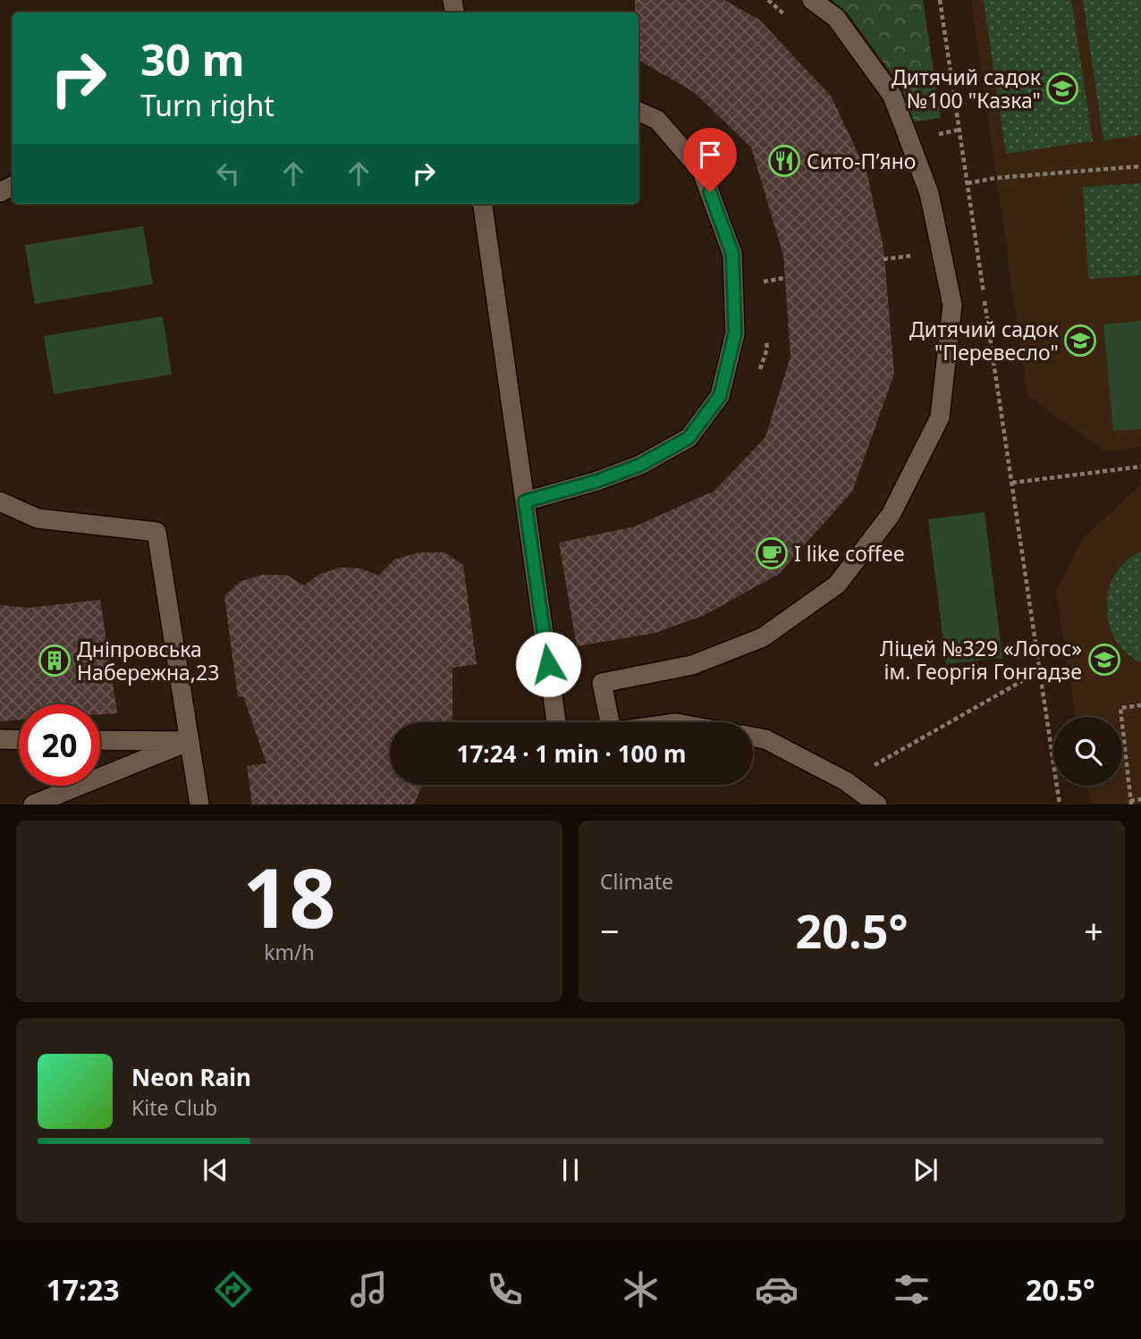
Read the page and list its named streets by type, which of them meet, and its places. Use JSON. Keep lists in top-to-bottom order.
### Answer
{
  "places": {
    "school or university": ["Дитячий садок №100 \"Казка\"", "Дитячий садок \"Перевесло\"", "Ліцей №329 «Логос» ім. Георгія Гонгадзе"],
    "restaurant": ["Сито-П’яно"],
    "cafe": ["I like coffee"],
    "building": ["Дніпровська Набережна,23"]
  },
  "page": {
    "turn": ["30 m", "Turn right"],
    "limit": "20",
    "trip": "17:24 · 1 min · 100 m",
    "tile": [
      ["18", "km/h"],
      "Climate"
    ],
    "heat": ["−", "20.5°", "+"],
    "song": ["Neon Rain", "Kite Club"],
    "tabs": ["17:23", "20.5°"]
  }
}
